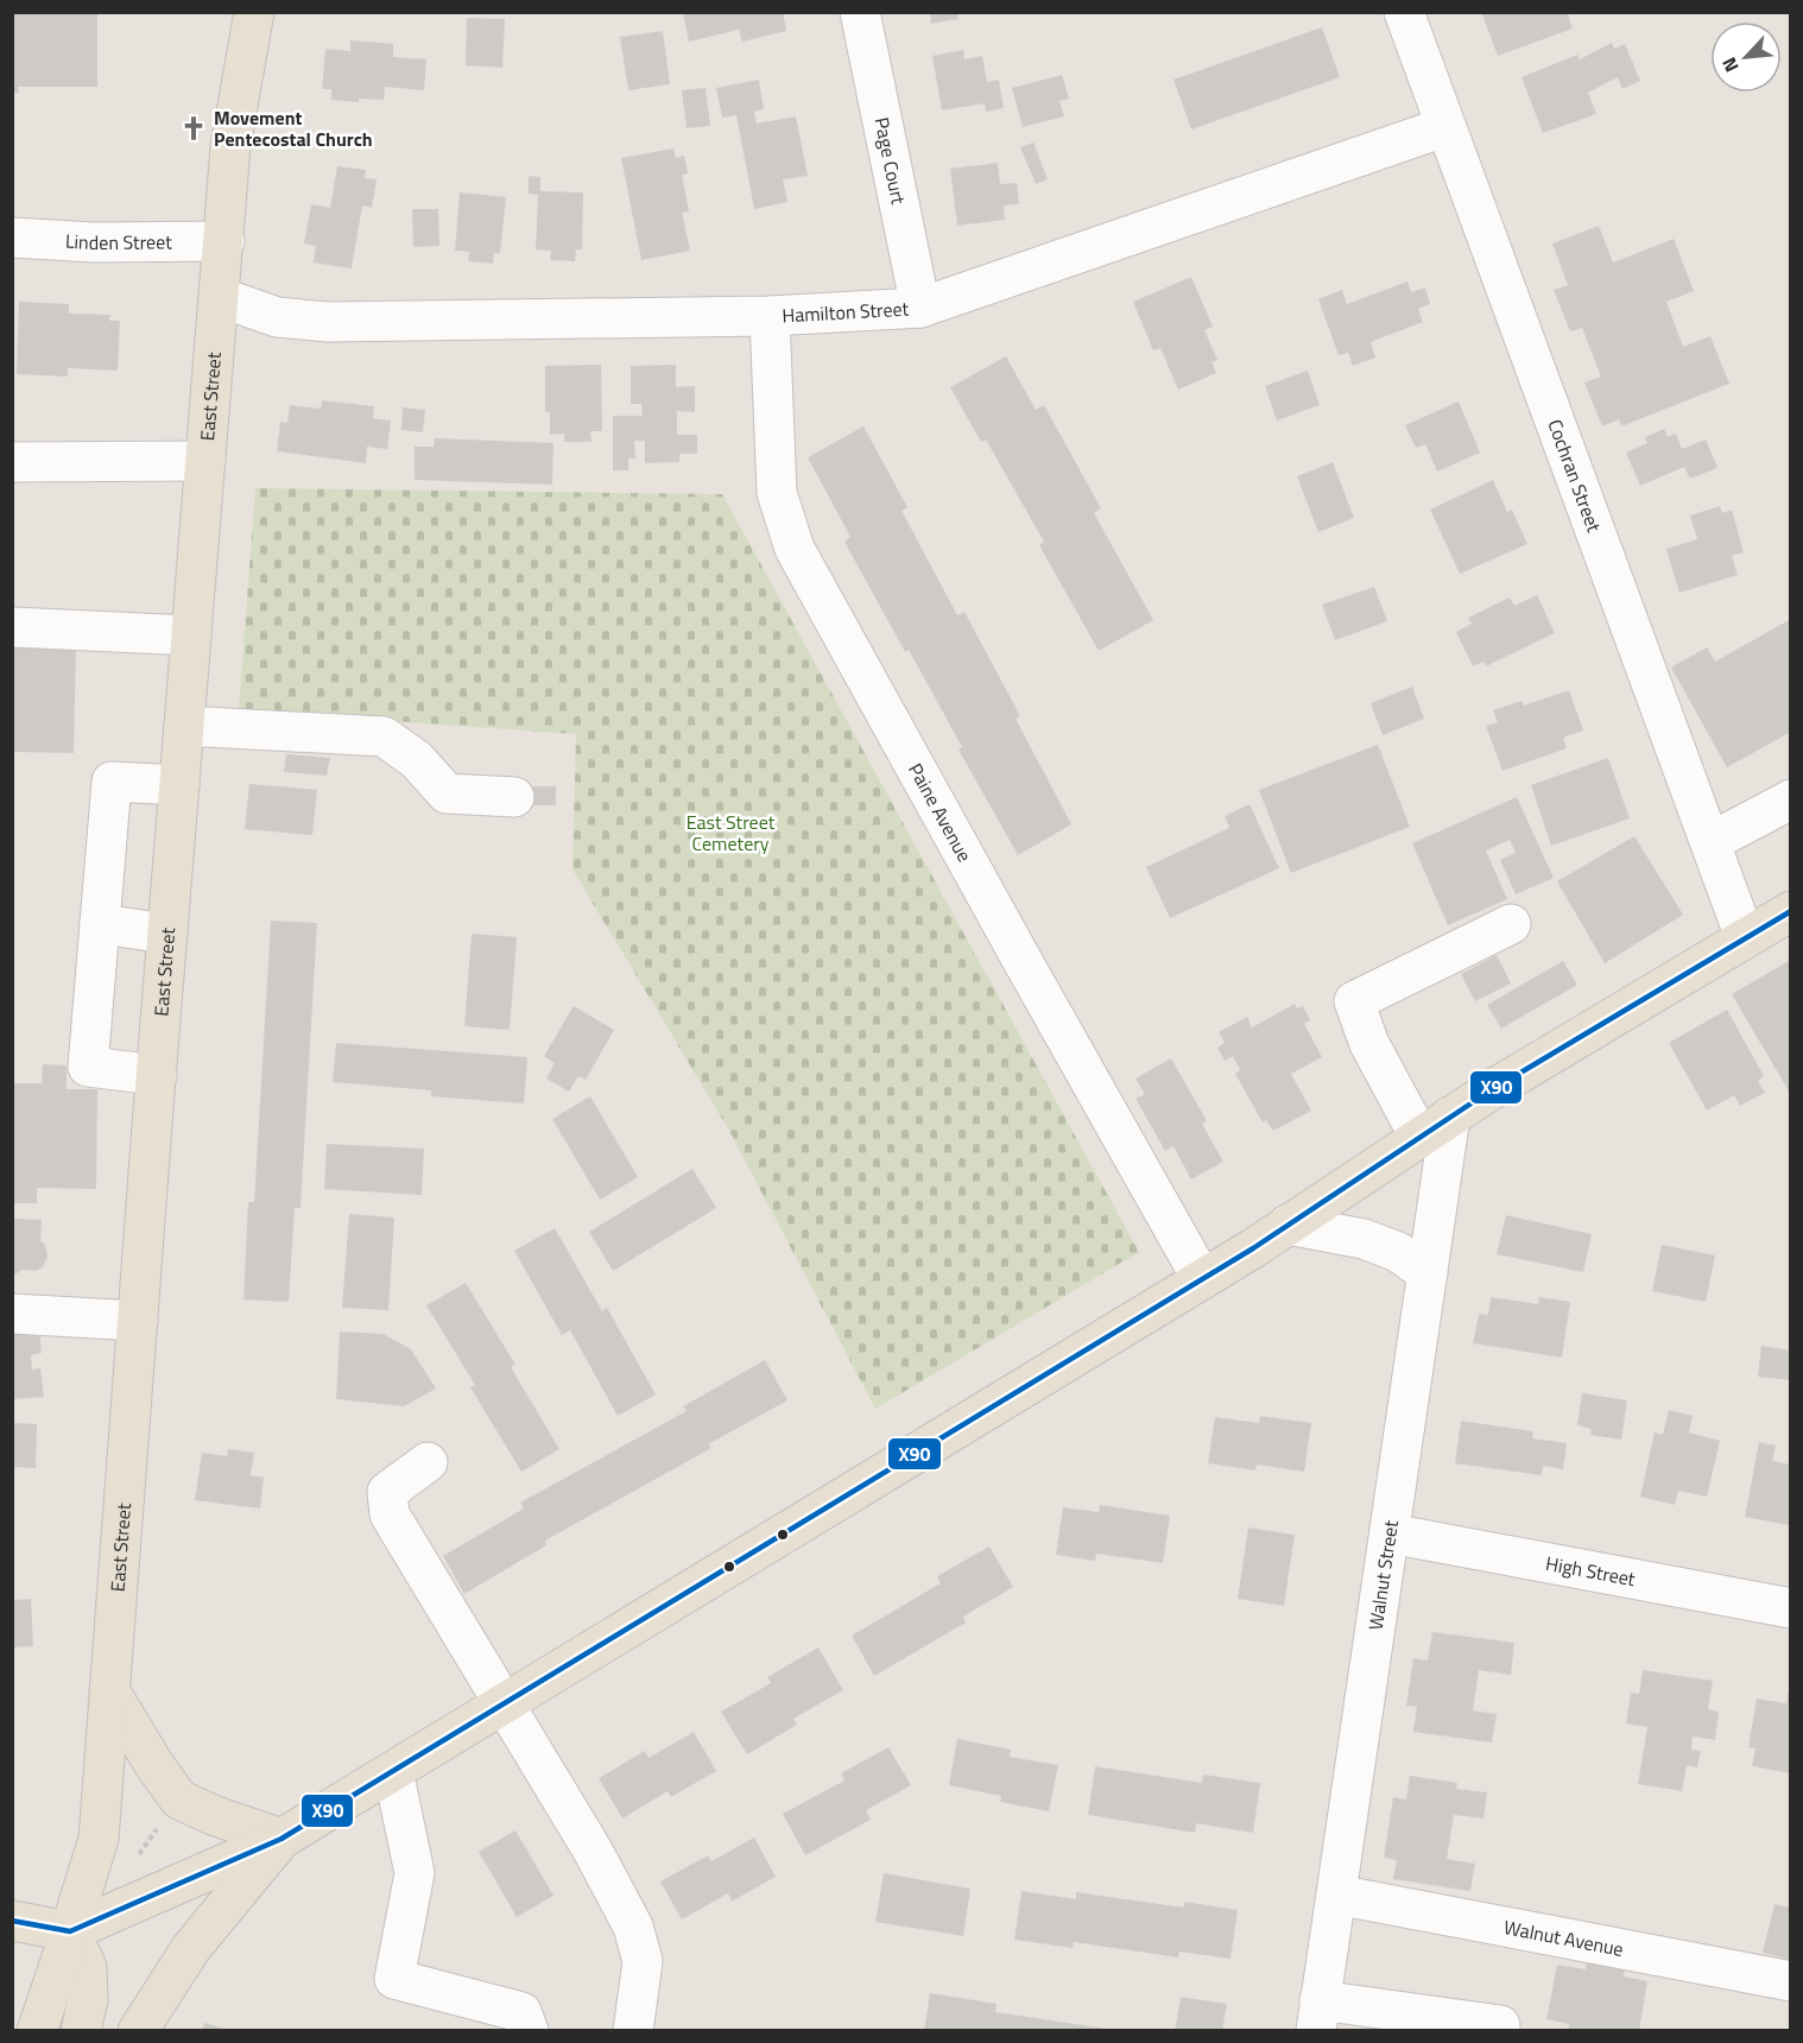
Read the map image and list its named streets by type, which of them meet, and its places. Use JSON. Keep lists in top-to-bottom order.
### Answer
{
  "streets": {
    "main road": ["East Street"],
    "street": [
      "Page Court",
      "Linden Street",
      "Hamilton Street",
      "Cochran Street",
      "Paine Avenue",
      "High Street",
      "Walnut Street",
      "Walnut Avenue"
    ]
  },
  "crossings": [
    ["Page Court", "Hamilton Street"],
    ["Linden Street", "East Street"],
    ["Hamilton Street", "East Street"],
    ["Hamilton Street", "Cochran Street"],
    ["Hamilton Street", "Paine Avenue"],
    ["High Street", "Walnut Street"],
    ["Walnut Street", "Walnut Avenue"]
  ],
  "parks": ["East Street Cemetery"],
  "places": {
    "church": ["Movement Pentecostal Church"]
  },
  "lines": ["transit line X90"],
  "north": "bottom left"
}
